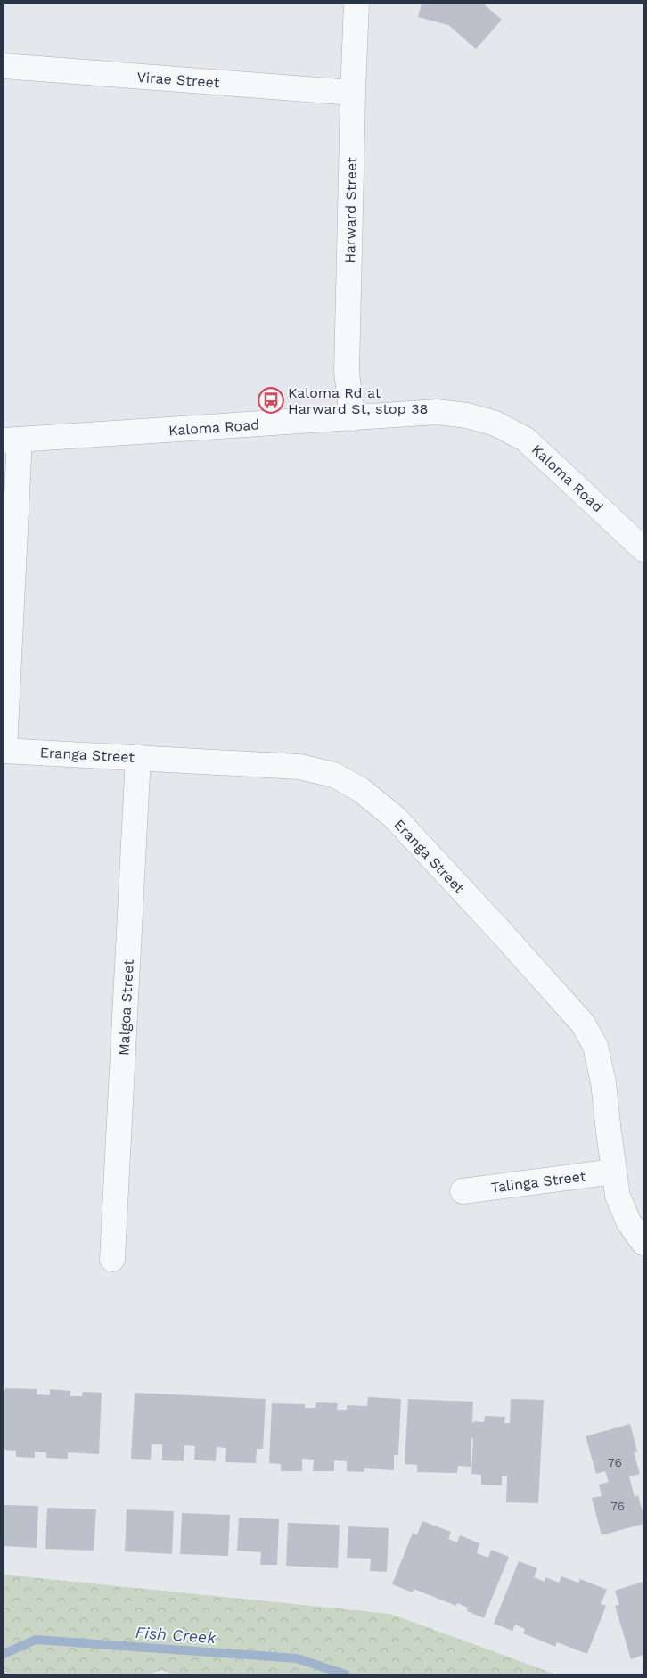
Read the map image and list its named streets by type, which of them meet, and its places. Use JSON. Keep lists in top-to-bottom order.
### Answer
{
  "streets": {
    "street": [
      "Virae Street",
      "Harward Street",
      "Kaloma Road",
      "Eranga Street",
      "Malgoa Street",
      "Talinga Street"
    ]
  },
  "crossings": [
    ["Virae Street", "Harward Street"],
    ["Harward Street", "Kaloma Road"],
    ["Eranga Street", "Malgoa Street"],
    ["Eranga Street", "Talinga Street"]
  ],
  "water": ["Fish Creek"],
  "places": {
    "bus stop": ["Kaloma Rd at Harward St, stop 38"]
  },
  "house_numbers": ["76", "76"]
}
